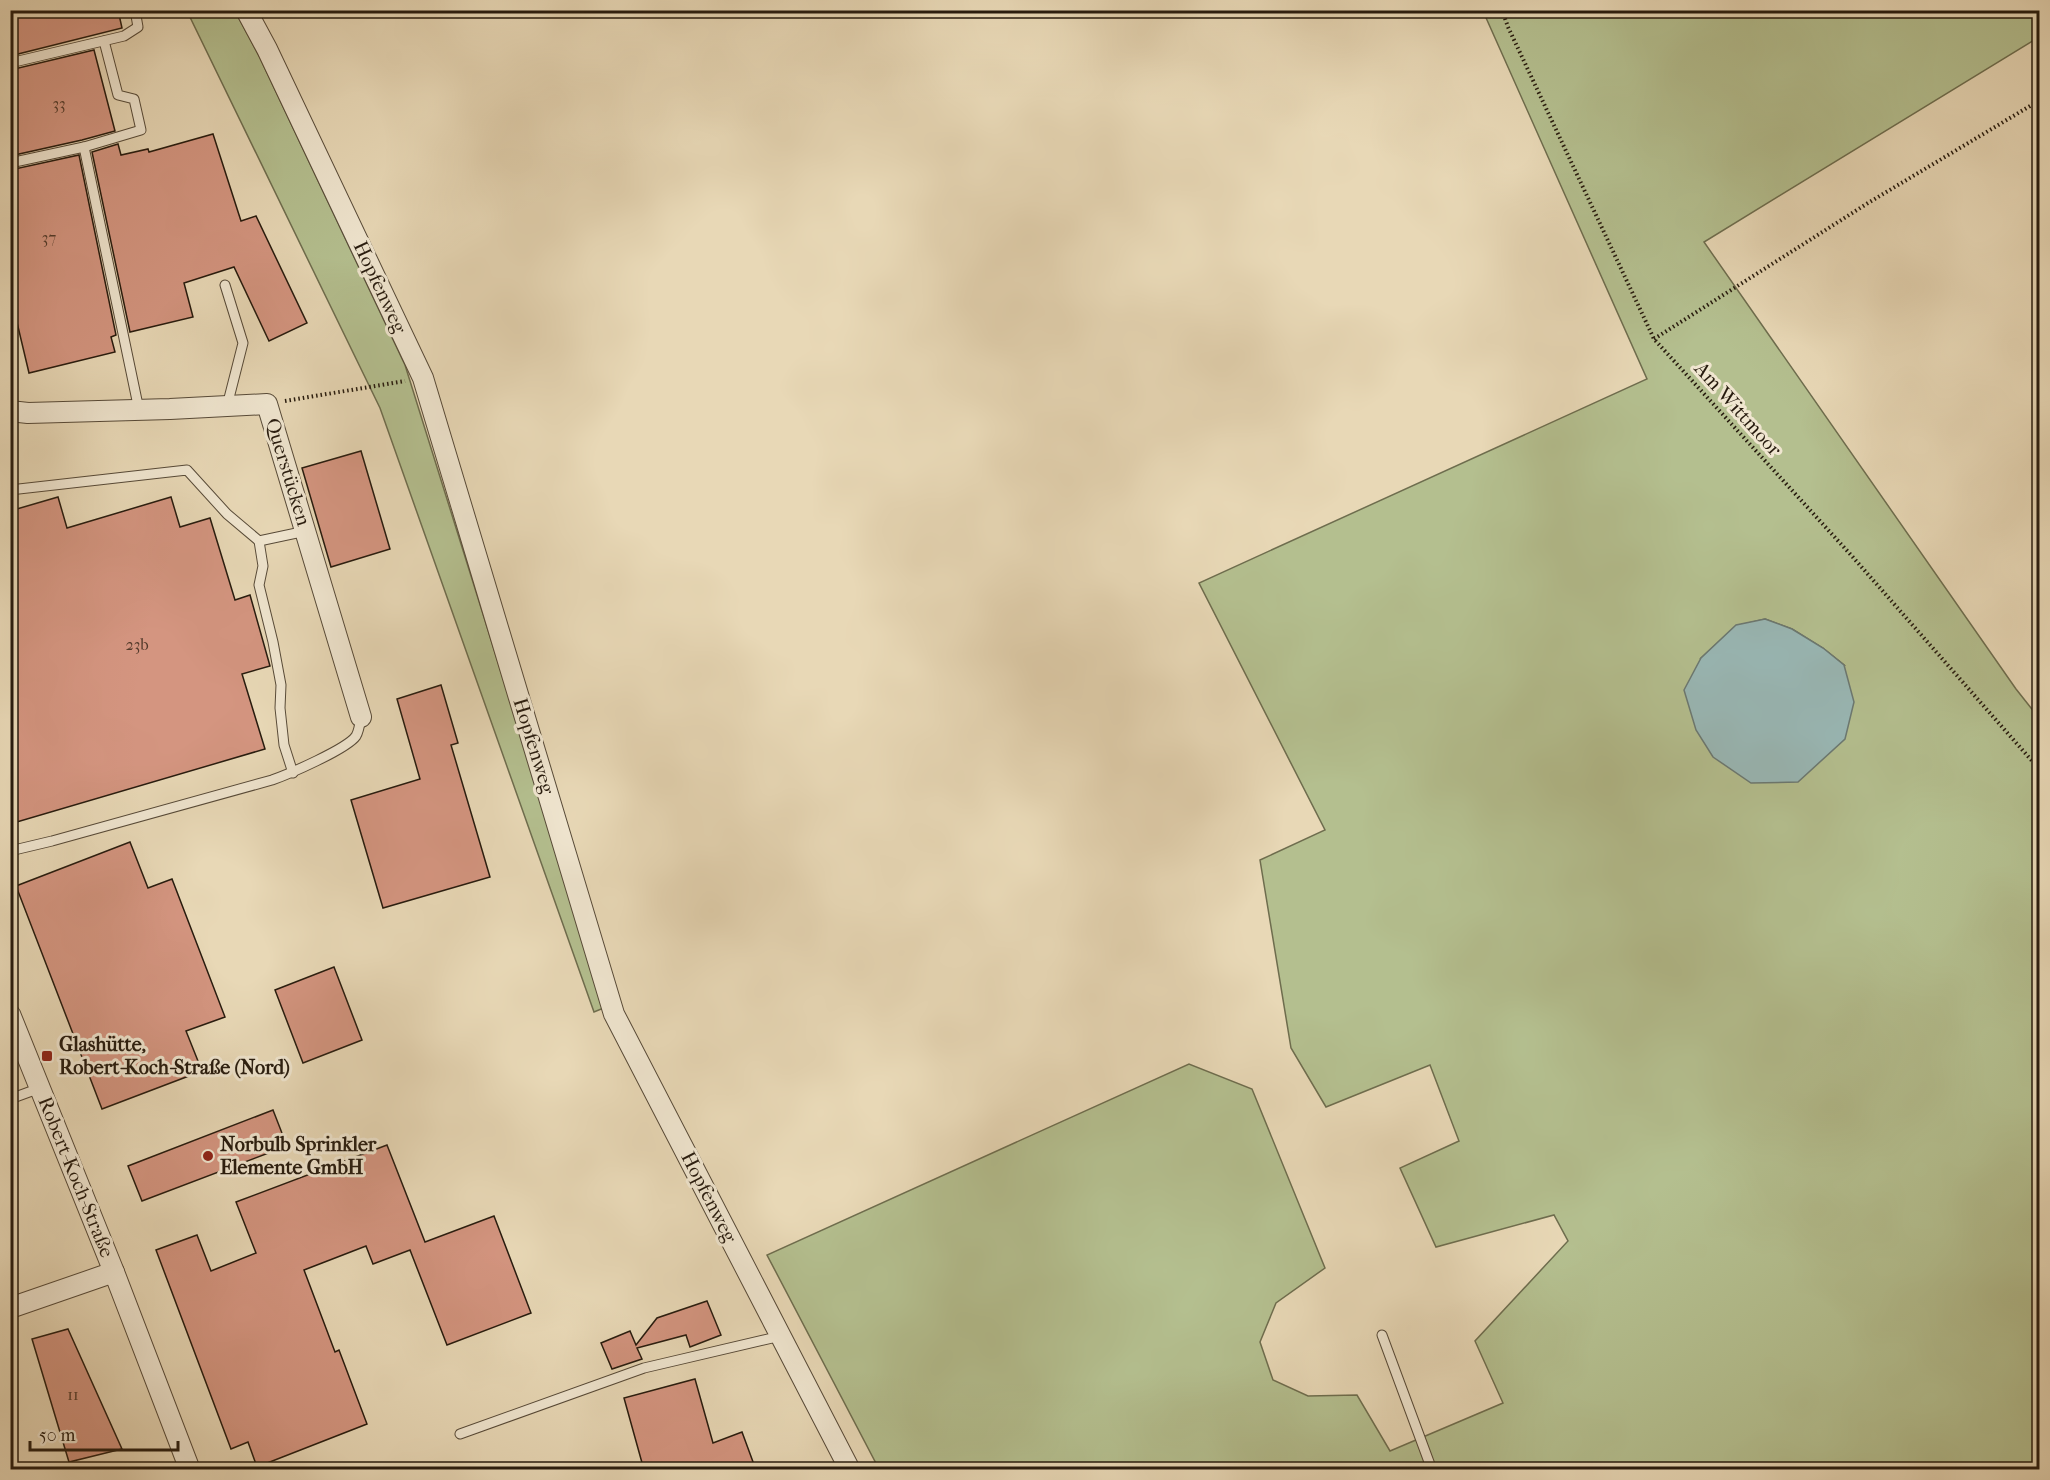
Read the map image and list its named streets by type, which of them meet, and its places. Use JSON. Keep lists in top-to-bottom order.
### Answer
{
  "streets": {
    "street": ["Hopfenweg", "Querstücken", "Robert-Koch-Straße"],
    "path": ["Am Wittmoor"]
  },
  "places": {
    "transit": ["Glashütte, Robert-Koch-Straße (Nord)"],
    "other": ["Norbulb Sprinkler Elemente GmbH"]
  },
  "house_numbers": [
    "33",
    "37",
    "23b",
    "11"
  ],
  "scale_bar": "50 m"
}
